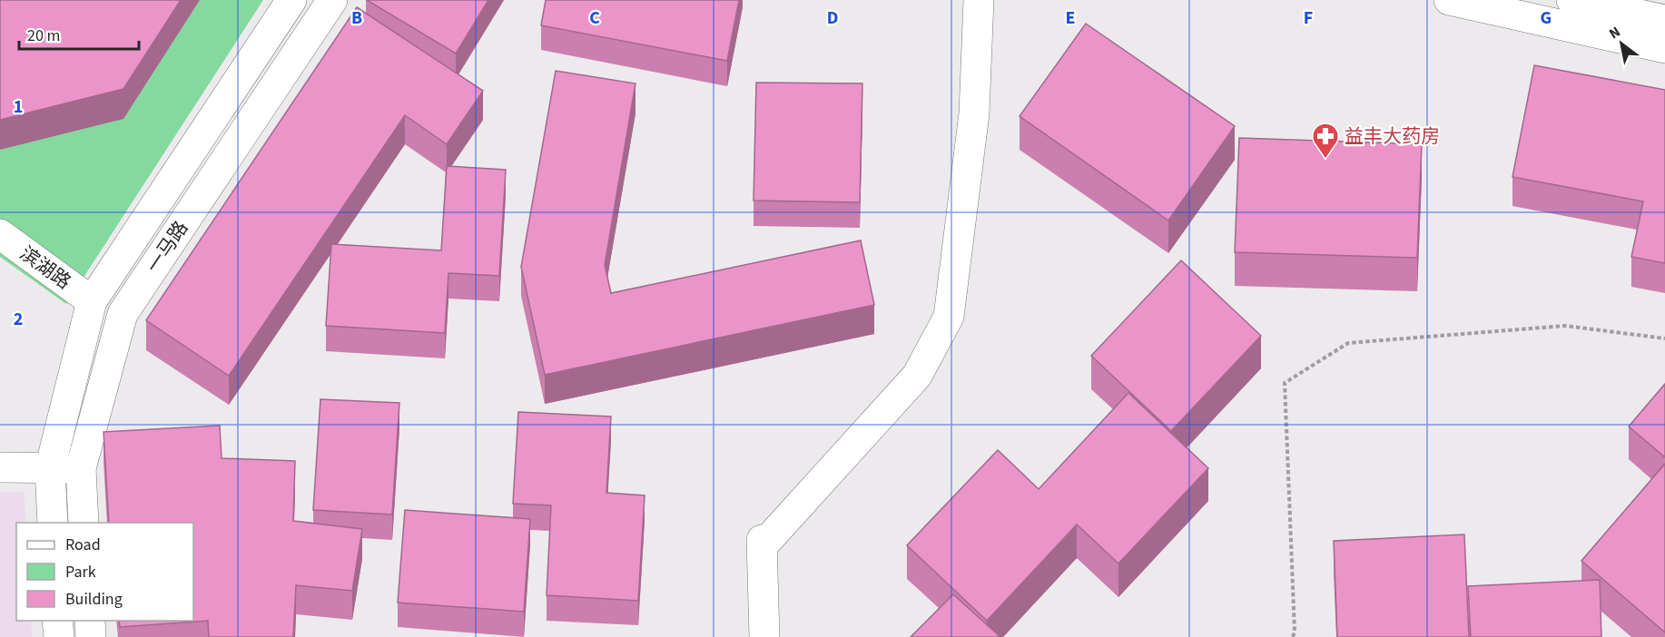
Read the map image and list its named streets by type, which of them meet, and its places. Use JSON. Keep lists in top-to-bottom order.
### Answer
{
  "streets": {
    "main road": ["一马路", "滨湖路"]
  },
  "crossings": [
    ["一马路", "滨湖路"]
  ],
  "places": {
    "pharmacy": ["益丰大药房"]
  },
  "legend": ["Road", "Park", "Building"],
  "scale_bar": "20 m",
  "north": "top left",
  "grid": {
    "columns": [
      "B",
      "C",
      "D",
      "E",
      "F",
      "G"
    ],
    "rows": ["1", "2"]
  }
}
